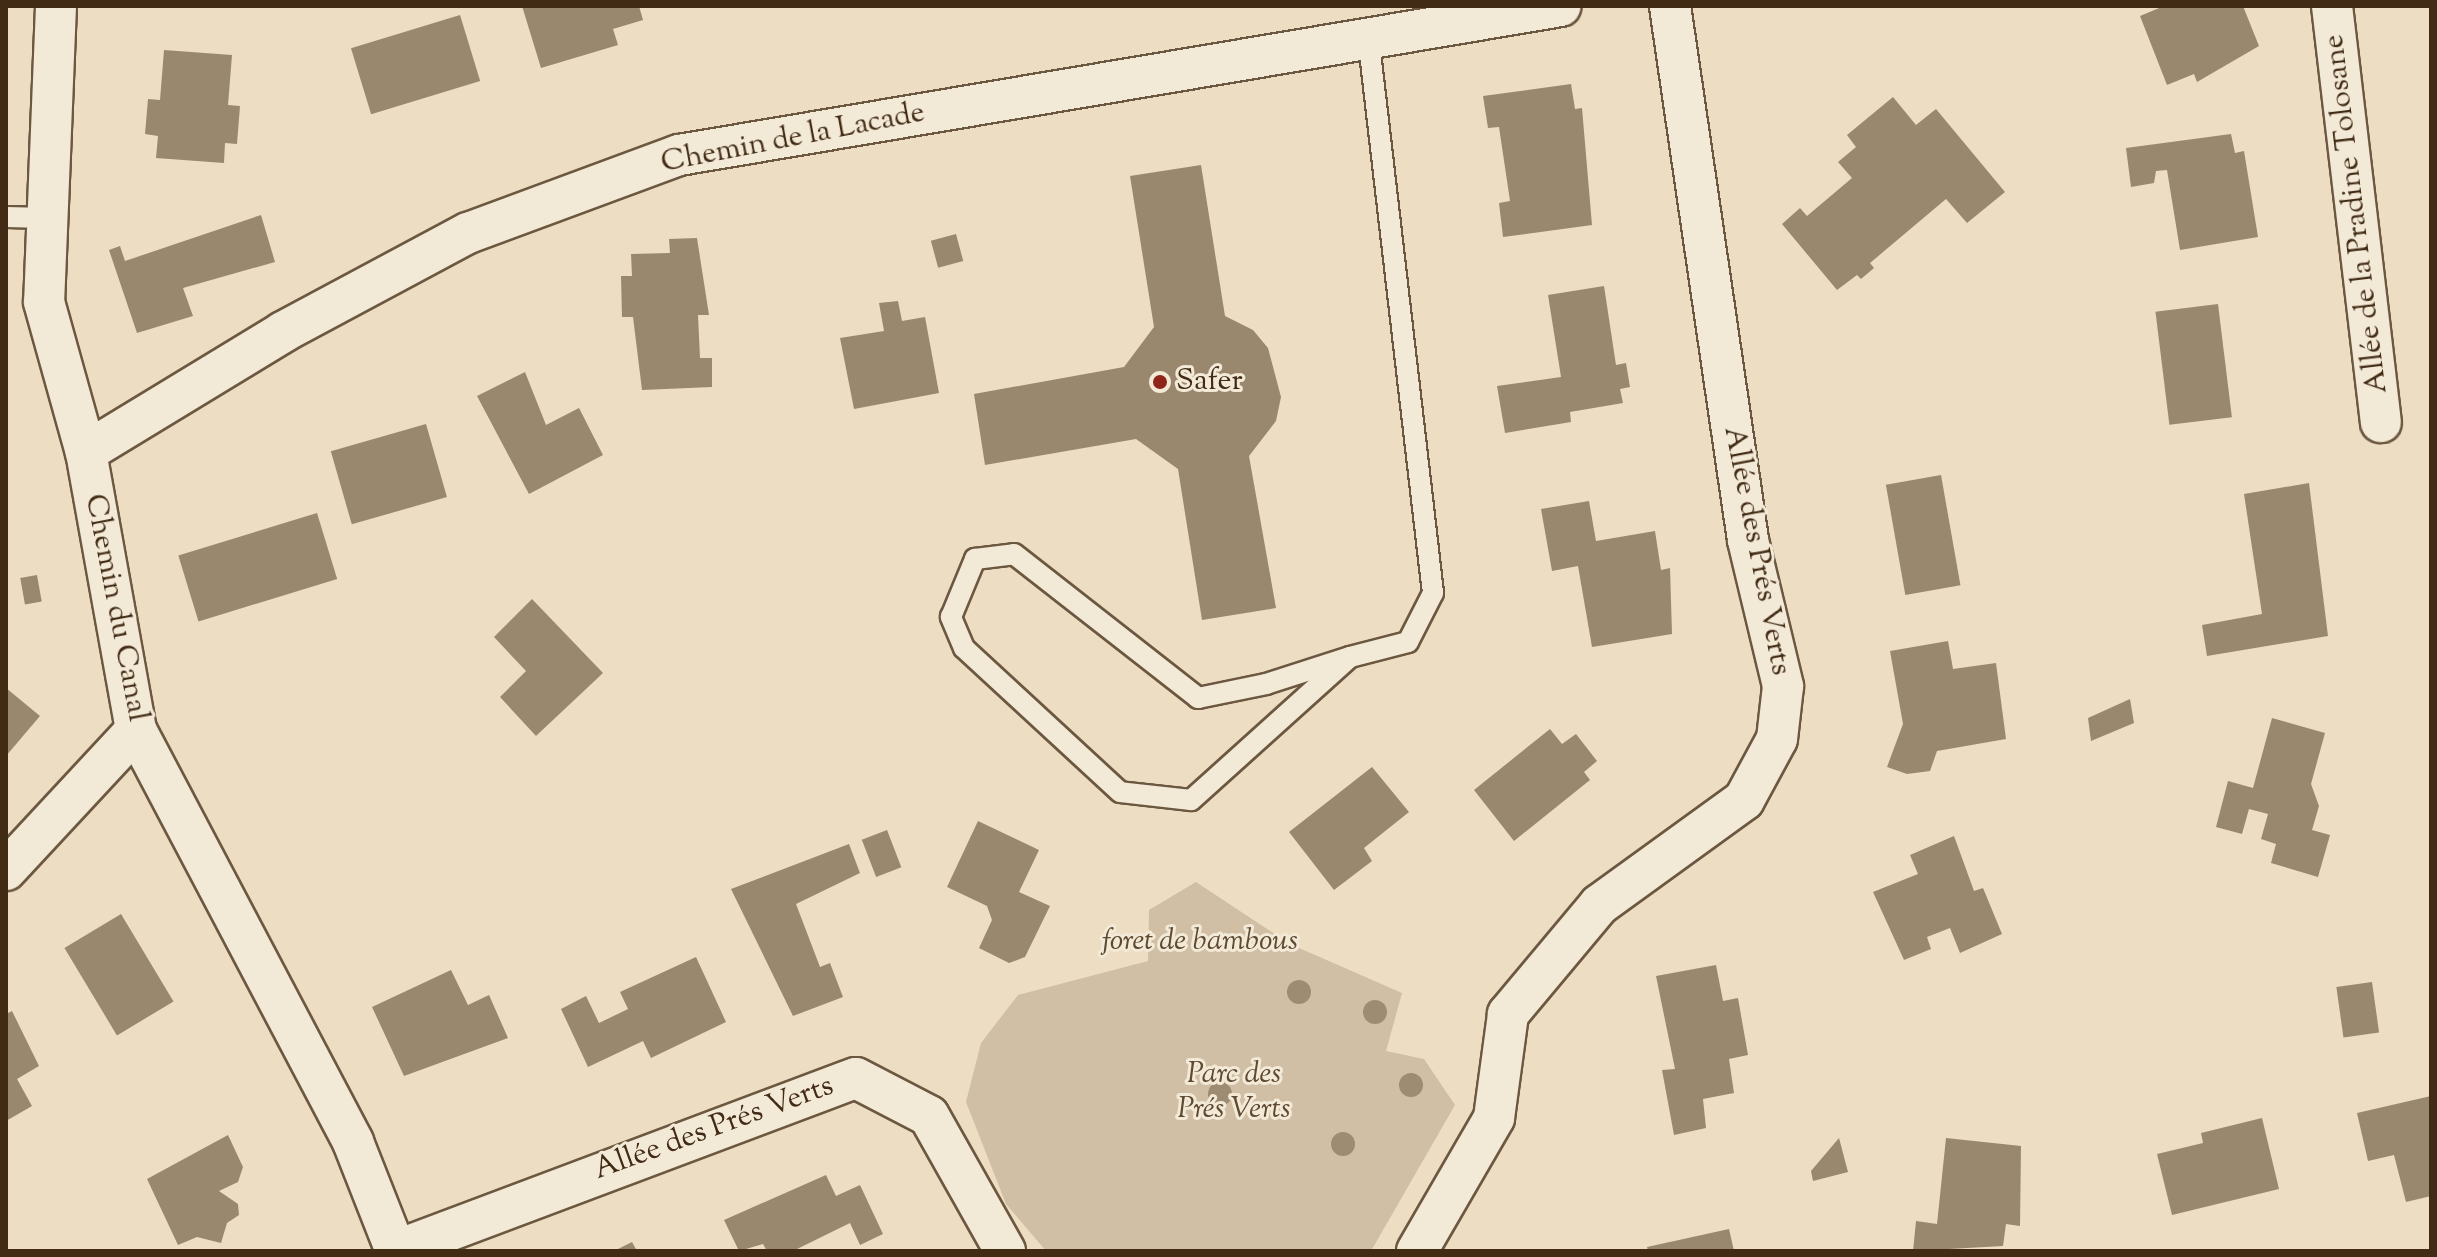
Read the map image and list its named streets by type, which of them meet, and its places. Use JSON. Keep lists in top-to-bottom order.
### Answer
{
  "streets": {
    "street": [
      "Chemin de la Lacade",
      "Allée de la Pradine Tolosane",
      "Allée des Prés Verts",
      "Chemin du Canal"
    ]
  },
  "crossings": [
    ["Chemin de la Lacade", "Chemin du Canal"],
    ["Allée des Prés Verts", "Chemin du Canal"]
  ],
  "parks": ["foret de bambous", "Parc des Prés Verts"],
  "places": ["Safer"]
}
